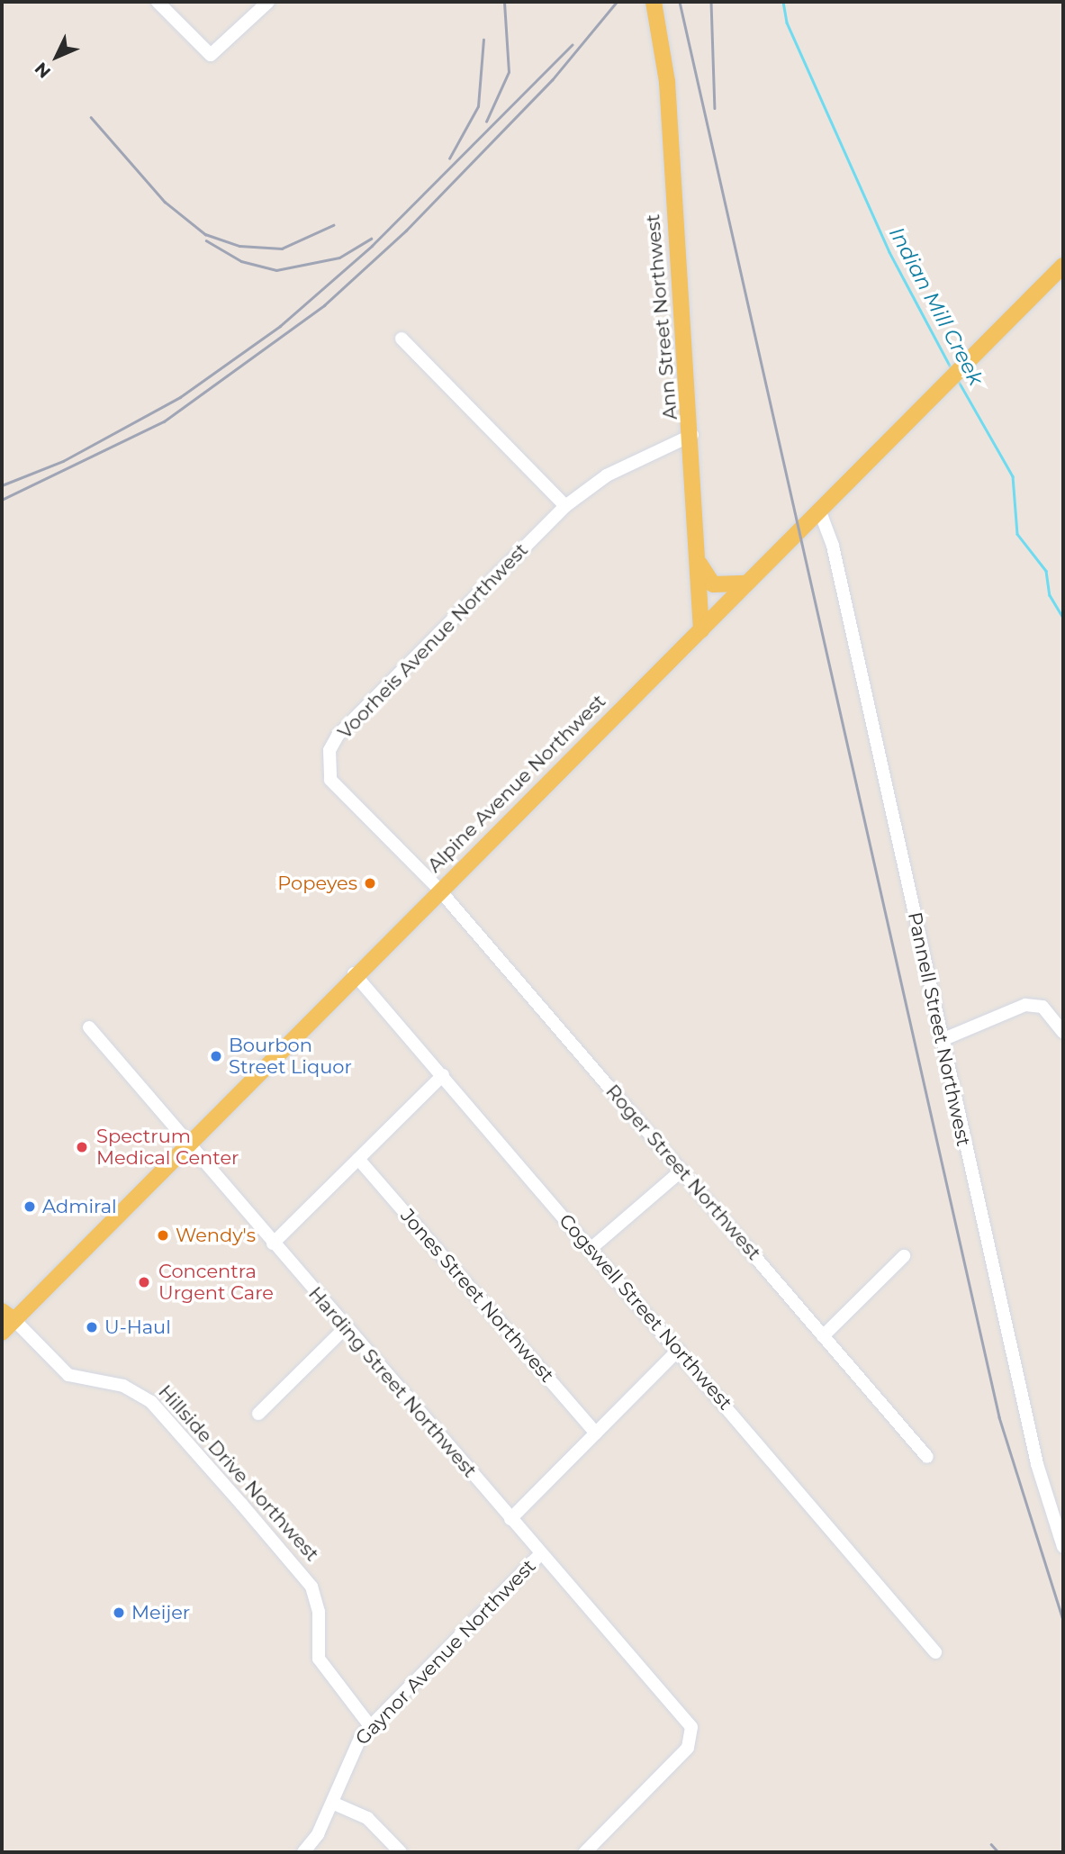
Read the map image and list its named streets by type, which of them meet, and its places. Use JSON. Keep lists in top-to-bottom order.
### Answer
{
  "streets": {
    "main road": ["Ann Street Northwest", "Alpine Avenue Northwest"],
    "street": [
      "Voorheis Avenue Northwest",
      "Pannell Street Northwest",
      "Roger Street Northwest",
      "Jones Street Northwest",
      "Cogswell Street Northwest",
      "Harding Street Northwest",
      "Hillside Drive Northwest",
      "Gaynor Avenue Northwest"
    ]
  },
  "crossings": [
    ["Ann Street Northwest", "Voorheis Avenue Northwest"],
    ["Ann Street Northwest", "Alpine Avenue Northwest"],
    ["Voorheis Avenue Northwest", "Alpine Avenue Northwest"],
    ["Voorheis Avenue Northwest", "Roger Street Northwest"],
    ["Alpine Avenue Northwest", "Pannell Street Northwest"],
    ["Alpine Avenue Northwest", "Roger Street Northwest"],
    ["Alpine Avenue Northwest", "Cogswell Street Northwest"],
    ["Alpine Avenue Northwest", "Harding Street Northwest"],
    ["Alpine Avenue Northwest", "Hillside Drive Northwest"],
    ["Harding Street Northwest", "Gaynor Avenue Northwest"],
    ["Hillside Drive Northwest", "Gaynor Avenue Northwest"]
  ],
  "water": ["Indian Mill Creek"],
  "places": [
    "Popeyes",
    "Bourbon Street Liquor",
    "Spectrum Medical Center",
    "Admiral",
    "Wendy's",
    "Concentra Urgent Care",
    "U-Haul",
    "Meijer"
  ],
  "north": "bottom left"
}
